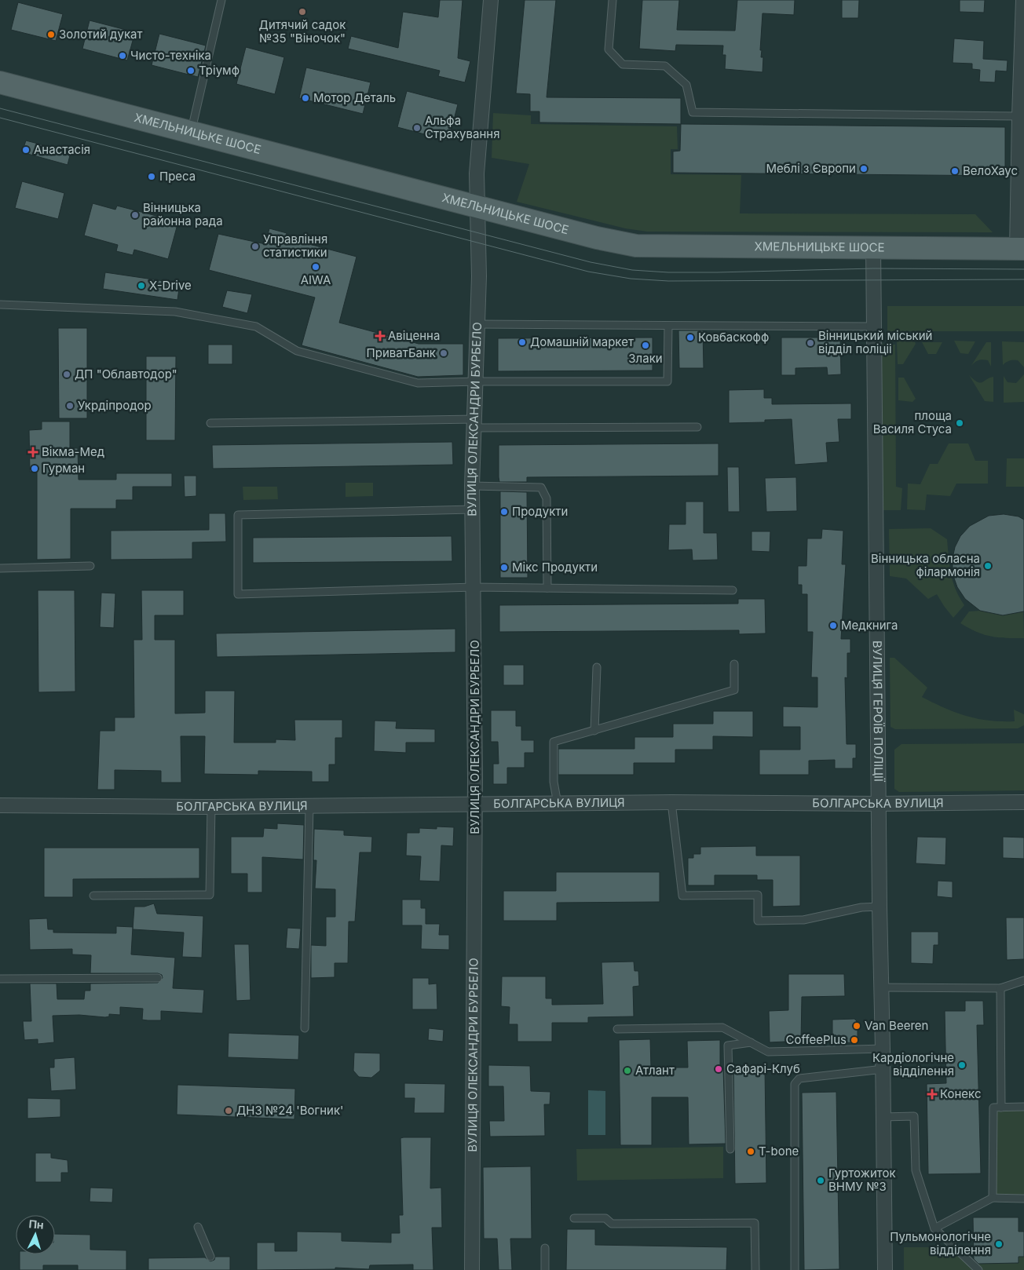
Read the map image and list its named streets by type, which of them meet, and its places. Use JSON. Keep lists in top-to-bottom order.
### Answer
{
  "streets": {
    "main road": ["ХМЕЛЬНИЦЬКЕ ШОСЕ"],
    "street": ["ВУЛИЦЯ ОЛЕКСАНДРИ БУРБЕЛО", "ВУЛИЦЯ ГЕРОЇВ ПОЛІЦІЇ", "БОЛГАРСЬКА ВУЛИЦЯ"]
  },
  "crossings": [
    ["ХМЕЛЬНИЦЬКЕ ШОСЕ", "ВУЛИЦЯ ОЛЕКСАНДРИ БУРБЕЛО"],
    ["ХМЕЛЬНИЦЬКЕ ШОСЕ", "ВУЛИЦЯ ГЕРОЇВ ПОЛІЦІЇ"],
    ["ВУЛИЦЯ ОЛЕКСАНДРИ БУРБЕЛО", "БОЛГАРСЬКА ВУЛИЦЯ"],
    ["ВУЛИЦЯ ГЕРОЇВ ПОЛІЦІЇ", "БОЛГАРСЬКА ВУЛИЦЯ"]
  ],
  "places": {
    "other": [
      "Дитячий садок №35 \"Віночок\"",
      "Золотий дукат",
      "Чисто-техніка",
      "Тріумф",
      "Мотор Деталь",
      "Альфа Страхування",
      "Анастасія",
      "Меблі з Європи",
      "ВелоХаус",
      "Преса",
      "Вінницька районна рада",
      "Управління статистики",
      "AIWA",
      "X-Drive",
      "Ковбаскофф",
      "Домашній маркет",
      "Вінницький міський відділ поліціі",
      "Злаки",
      "ПриватБанк",
      "ДП \"Облавтодор\"",
      "Укрдіпродор",
      "площа Василя Стуса",
      "Гурман",
      "Продукти",
      "Вінницька обласна філармонія",
      "Мікс Продукти",
      "Медкнига",
      "Van Beeren",
      "CoffeePlus",
      "Кардіологічне відділення",
      "Сафарі-Клуб",
      "Атлант",
      "ДНЗ №24 'Вогник'",
      "T-bone",
      "Гуртожиток ВНМУ №3",
      "Пульмонологічне відділення"
    ],
    "health": ["Авіценна", "Вікма-Мед", "Конекс"]
  },
  "north": "top"
}
